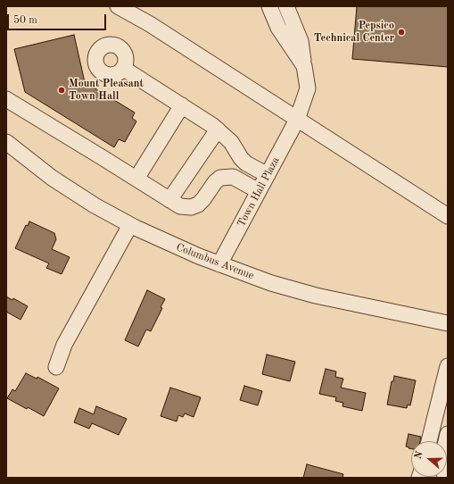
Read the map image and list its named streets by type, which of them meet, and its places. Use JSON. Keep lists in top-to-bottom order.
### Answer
{
  "streets": {
    "street": ["Town Hall Plaza", "Columbus Avenue"]
  },
  "crossings": [
    ["Town Hall Plaza", "Columbus Avenue"]
  ],
  "places": ["Pepsico Technical Center", "Mount Pleasant Town Hall"],
  "scale_bar": "50 m",
  "north": "left"
}
